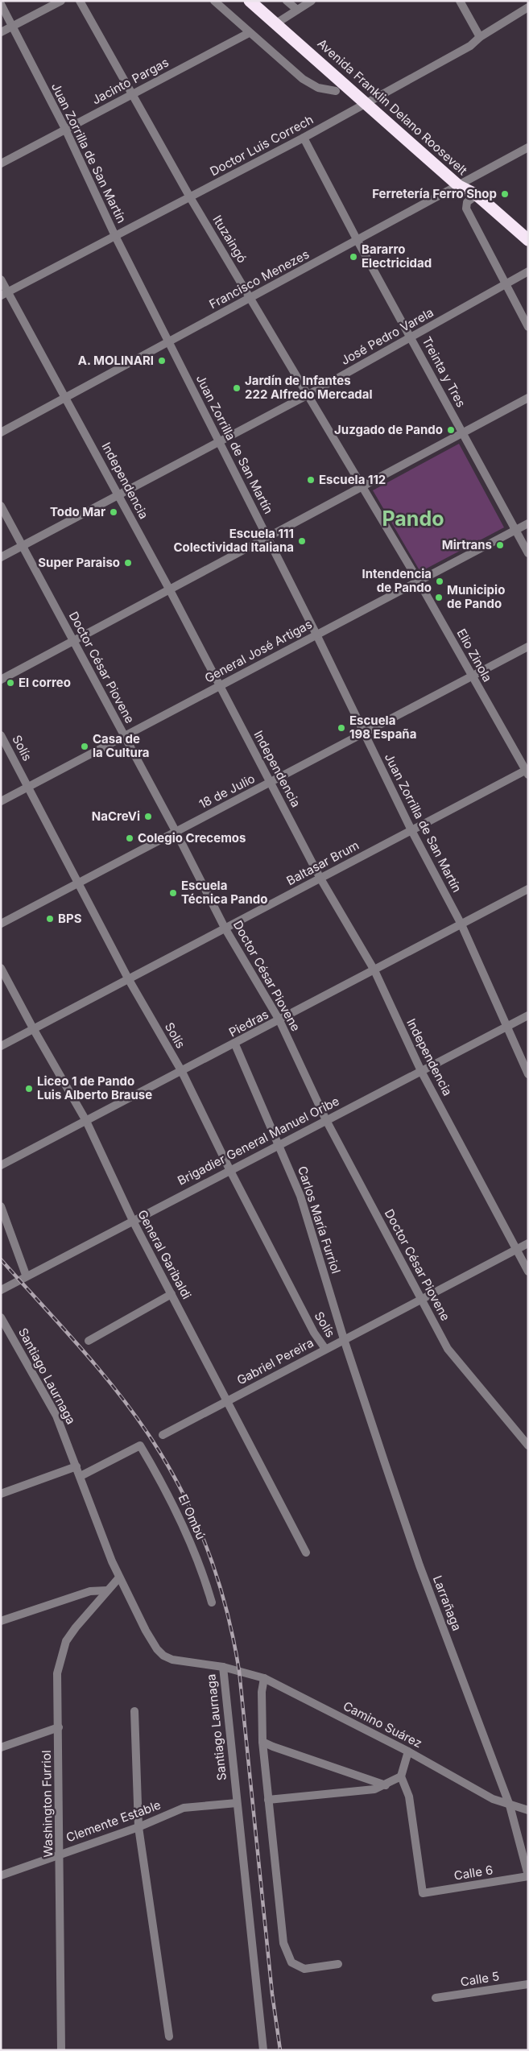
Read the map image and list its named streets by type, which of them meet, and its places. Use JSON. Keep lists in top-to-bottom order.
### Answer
{
  "streets": {
    "highway": ["Avenida Franklin Delano Roosevelt"],
    "street": [
      "Jacinto Pargas",
      "Doctor Luis Correch",
      "Juan Zorrilla de San Martín",
      "Ituzaingó",
      "Francisco Menezes",
      "José Pedro Varela",
      "Treinta y Tres",
      "Independencia",
      "General José Artigas",
      "Elio Zinola",
      "Doctor César Piovene",
      "Solís",
      "18 de Julio",
      "Baltasar Brum",
      "Piedras",
      "Brigadier General Manuel Oribe",
      "Carlos María Furriol",
      "General Garibaldi",
      "Gabriel Pereira",
      "Santiago Laurnaga",
      "El Ombú",
      "Larrañaga",
      "Camino Suárez",
      "Washington Furriol",
      "Clemente Estable",
      "Calle 6",
      "Calle 5"
    ]
  },
  "crossings": [
    ["Jacinto Pargas", "Juan Zorrilla de San Martín"],
    ["Jacinto Pargas", "Ituzaingó"],
    ["Avenida Franklin Delano Roosevelt", "Doctor Luis Correch"],
    ["Avenida Franklin Delano Roosevelt", "Francisco Menezes"],
    ["Doctor Luis Correch", "Juan Zorrilla de San Martín"],
    ["Doctor Luis Correch", "Ituzaingó"],
    ["Doctor Luis Correch", "Treinta y Tres"],
    ["Doctor Luis Correch", "Independencia"],
    ["Juan Zorrilla de San Martín", "Francisco Menezes"],
    ["Juan Zorrilla de San Martín", "José Pedro Varela"],
    ["Juan Zorrilla de San Martín", "General José Artigas"],
    ["Juan Zorrilla de San Martín", "18 de Julio"],
    ["Juan Zorrilla de San Martín", "Baltasar Brum"],
    ["Juan Zorrilla de San Martín", "Piedras"],
    ["Juan Zorrilla de San Martín", "Brigadier General Manuel Oribe"],
    ["Ituzaingó", "Francisco Menezes"],
    ["Ituzaingó", "José Pedro Varela"],
    ["Ituzaingó", "Elio Zinola"],
    ["Francisco Menezes", "Treinta y Tres"],
    ["Francisco Menezes", "Independencia"],
    ["José Pedro Varela", "Treinta y Tres"],
    ["José Pedro Varela", "Independencia"],
    ["José Pedro Varela", "Doctor César Piovene"],
    ["Treinta y Tres", "General José Artigas"],
    ["Independencia", "General José Artigas"],
    ["Independencia", "18 de Julio"],
    ["Independencia", "Baltasar Brum"],
    ["Independencia", "Piedras"],
    ["Independencia", "Brigadier General Manuel Oribe"],
    ["Independencia", "Gabriel Pereira"],
    ["General José Artigas", "Elio Zinola"],
    ["General José Artigas", "Doctor César Piovene"],
    ["General José Artigas", "Solís"],
    ["Elio Zinola", "18 de Julio"],
    ["Elio Zinola", "Baltasar Brum"],
    ["Doctor César Piovene", "18 de Julio"],
    ["Doctor César Piovene", "Baltasar Brum"],
    ["Doctor César Piovene", "Piedras"],
    ["Doctor César Piovene", "Brigadier General Manuel Oribe"],
    ["Doctor César Piovene", "Gabriel Pereira"],
    ["Solís", "18 de Julio"],
    ["Solís", "Baltasar Brum"],
    ["Solís", "Piedras"],
    ["Solís", "Brigadier General Manuel Oribe"],
    ["Solís", "Gabriel Pereira"],
    ["Baltasar Brum", "General Garibaldi"],
    ["Piedras", "Carlos María Furriol"],
    ["Piedras", "General Garibaldi"],
    ["Brigadier General Manuel Oribe", "Carlos María Furriol"],
    ["Brigadier General Manuel Oribe", "General Garibaldi"],
    ["Carlos María Furriol", "Gabriel Pereira"],
    ["Carlos María Furriol", "Larrañaga"],
    ["General Garibaldi", "Gabriel Pereira"],
    ["Gabriel Pereira", "Larrañaga"],
    ["Santiago Laurnaga", "El Ombú"],
    ["Santiago Laurnaga", "Camino Suárez"],
    ["Santiago Laurnaga", "Washington Furriol"],
    ["Santiago Laurnaga", "Clemente Estable"],
    ["Larrañaga", "Camino Suárez"],
    ["Larrañaga", "Calle 6"],
    ["Washington Furriol", "Clemente Estable"]
  ],
  "districts": ["Pando"],
  "places": [
    "Ferretería Ferro Shop",
    "Bararro Electricidad",
    "A. MOLINARI",
    "Jardín de Infantes 222 Alfredo Mercadal",
    "Juzgado de Pando",
    "Escuela 112",
    "Todo Mar",
    "Escuela 111 Colectividad Italiana",
    "Mirtrans",
    "Super Paraiso",
    "Intendencia de Pando",
    "Municipio de Pando",
    "El correo",
    "Escuela 198 España",
    "Casa de la Cultura",
    "NaCreVi",
    "Colegio Crecemos",
    "Escuela Técnica Pando",
    "BPS",
    "Liceo 1 de Pando Luis Alberto Brause"
  ]
}
